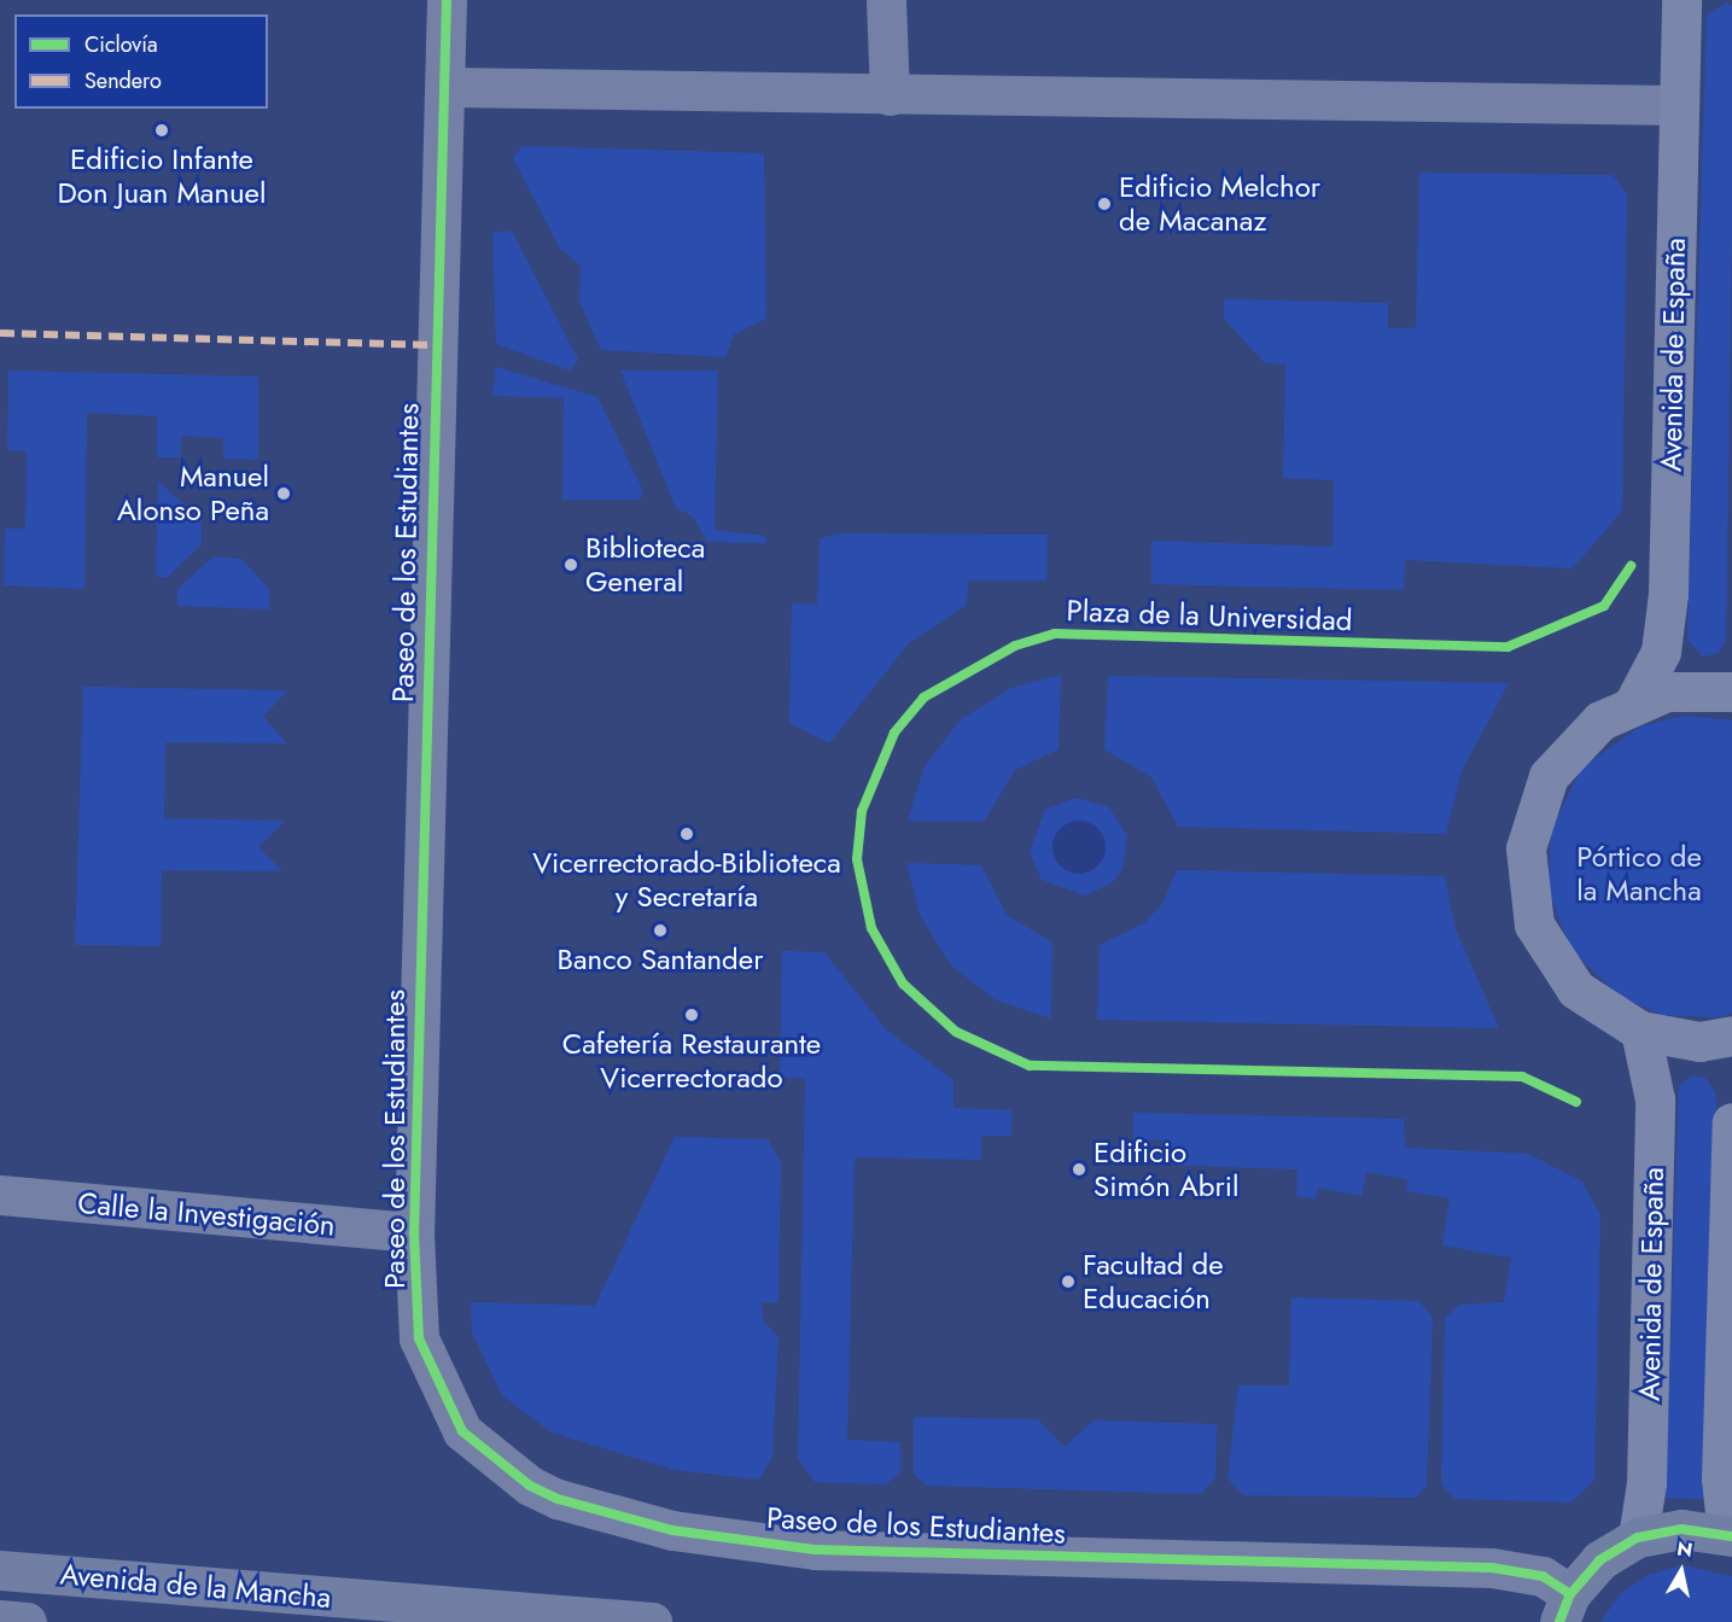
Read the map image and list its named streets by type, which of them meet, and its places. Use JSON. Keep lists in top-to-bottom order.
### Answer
{
  "streets": {
    "main road": ["Avenida de España", "Avenida de la Mancha"],
    "street": ["Paseo de los Estudiantes", "Calle la Investigación"],
    "cycle path": ["Plaza de la Universidad"]
  },
  "crossings": [
    ["Paseo de los Estudiantes", "Calle la Investigación"]
  ],
  "parks": ["Pórtico de la Mancha"],
  "places": [
    "Edificio Infante Don Juan Manuel",
    "Edificio Melchor de Macanaz",
    "Manuel Alonso Peña",
    "Biblioteca General",
    "Vicerrectorado-Biblioteca y Secretaría",
    "Banco Santander",
    "Cafetería Restaurante Vicerrectorado",
    "Edificio Simón Abril",
    "Facultad de Educación"
  ],
  "legend": ["Ciclovía", "Sendero"],
  "north": "top"
}
